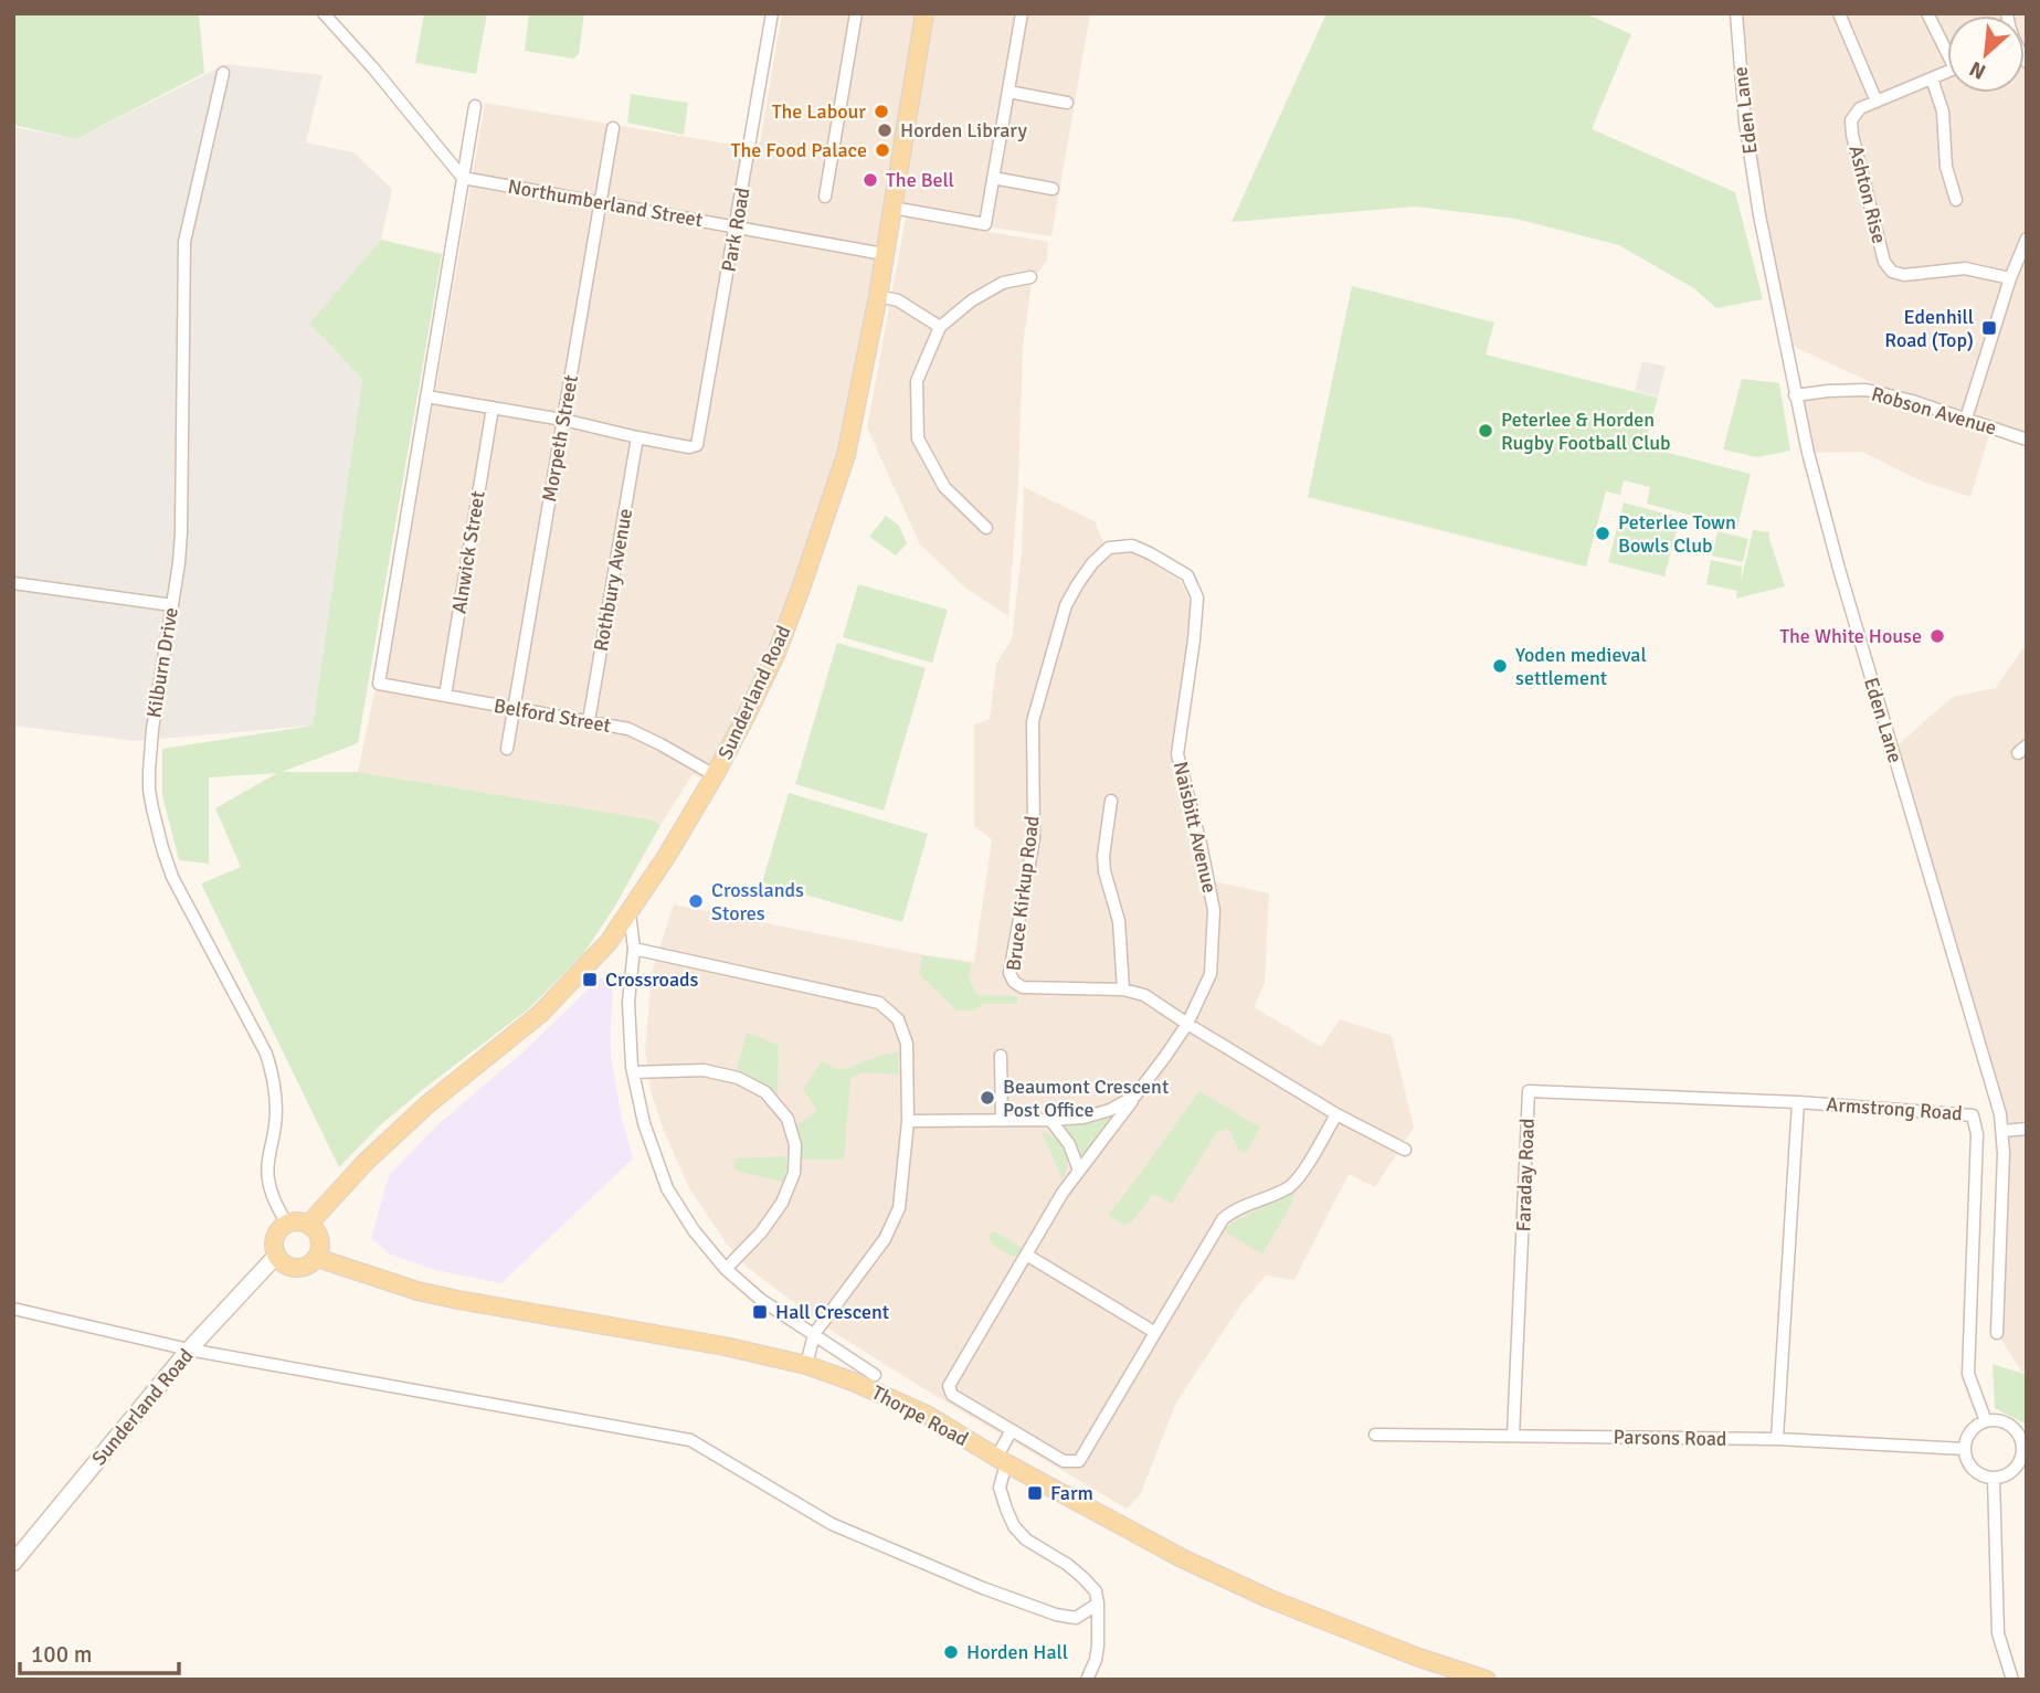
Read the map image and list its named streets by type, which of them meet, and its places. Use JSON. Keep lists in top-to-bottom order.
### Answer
{
  "streets": {
    "main road": ["Sunderland Road", "Thorpe Road"],
    "street": [
      "Eden Lane",
      "Ashton Rise",
      "Northumberland Street",
      "Park Road",
      "Robson Avenue",
      "Morpeth Street",
      "Alnwick Street",
      "Rothbury Avenue",
      "Kilburn Drive",
      "Belford Street",
      "Naisbitt Avenue",
      "Bruce Kirkup Road",
      "Armstrong Road",
      "Faraday Road",
      "Parsons Road"
    ]
  },
  "crossings": [
    ["Eden Lane", "Robson Avenue"],
    ["Northumberland Street", "Park Road"],
    ["Northumberland Street", "Morpeth Street"],
    ["Northumberland Street", "Sunderland Road"],
    ["Park Road", "Rothbury Avenue"],
    ["Morpeth Street", "Belford Street"],
    ["Alnwick Street", "Belford Street"],
    ["Rothbury Avenue", "Belford Street"],
    ["Kilburn Drive", "Sunderland Road"],
    ["Kilburn Drive", "Thorpe Road"],
    ["Sunderland Road", "Belford Street"],
    ["Sunderland Road", "Thorpe Road"],
    ["Naisbitt Avenue", "Bruce Kirkup Road"],
    ["Armstrong Road", "Faraday Road"],
    ["Armstrong Road", "Parsons Road"],
    ["Faraday Road", "Parsons Road"]
  ],
  "places": {
    "other": [
      "The Labour",
      "Horden Library",
      "The Food Palace",
      "The Bell",
      "Peterlee & Horden Rugby Football Club",
      "Peterlee Town Bowls Club",
      "The White House",
      "Yoden medieval settlement",
      "Crosslands Stores",
      "Beaumont Crescent Post Office",
      "Horden Hall"
    ],
    "transit": [
      "Edenhill Road (Top)",
      "Crossroads",
      "Hall Crescent",
      "Farm"
    ]
  },
  "scale_bar": "100 m",
  "north": "bottom left"
}
